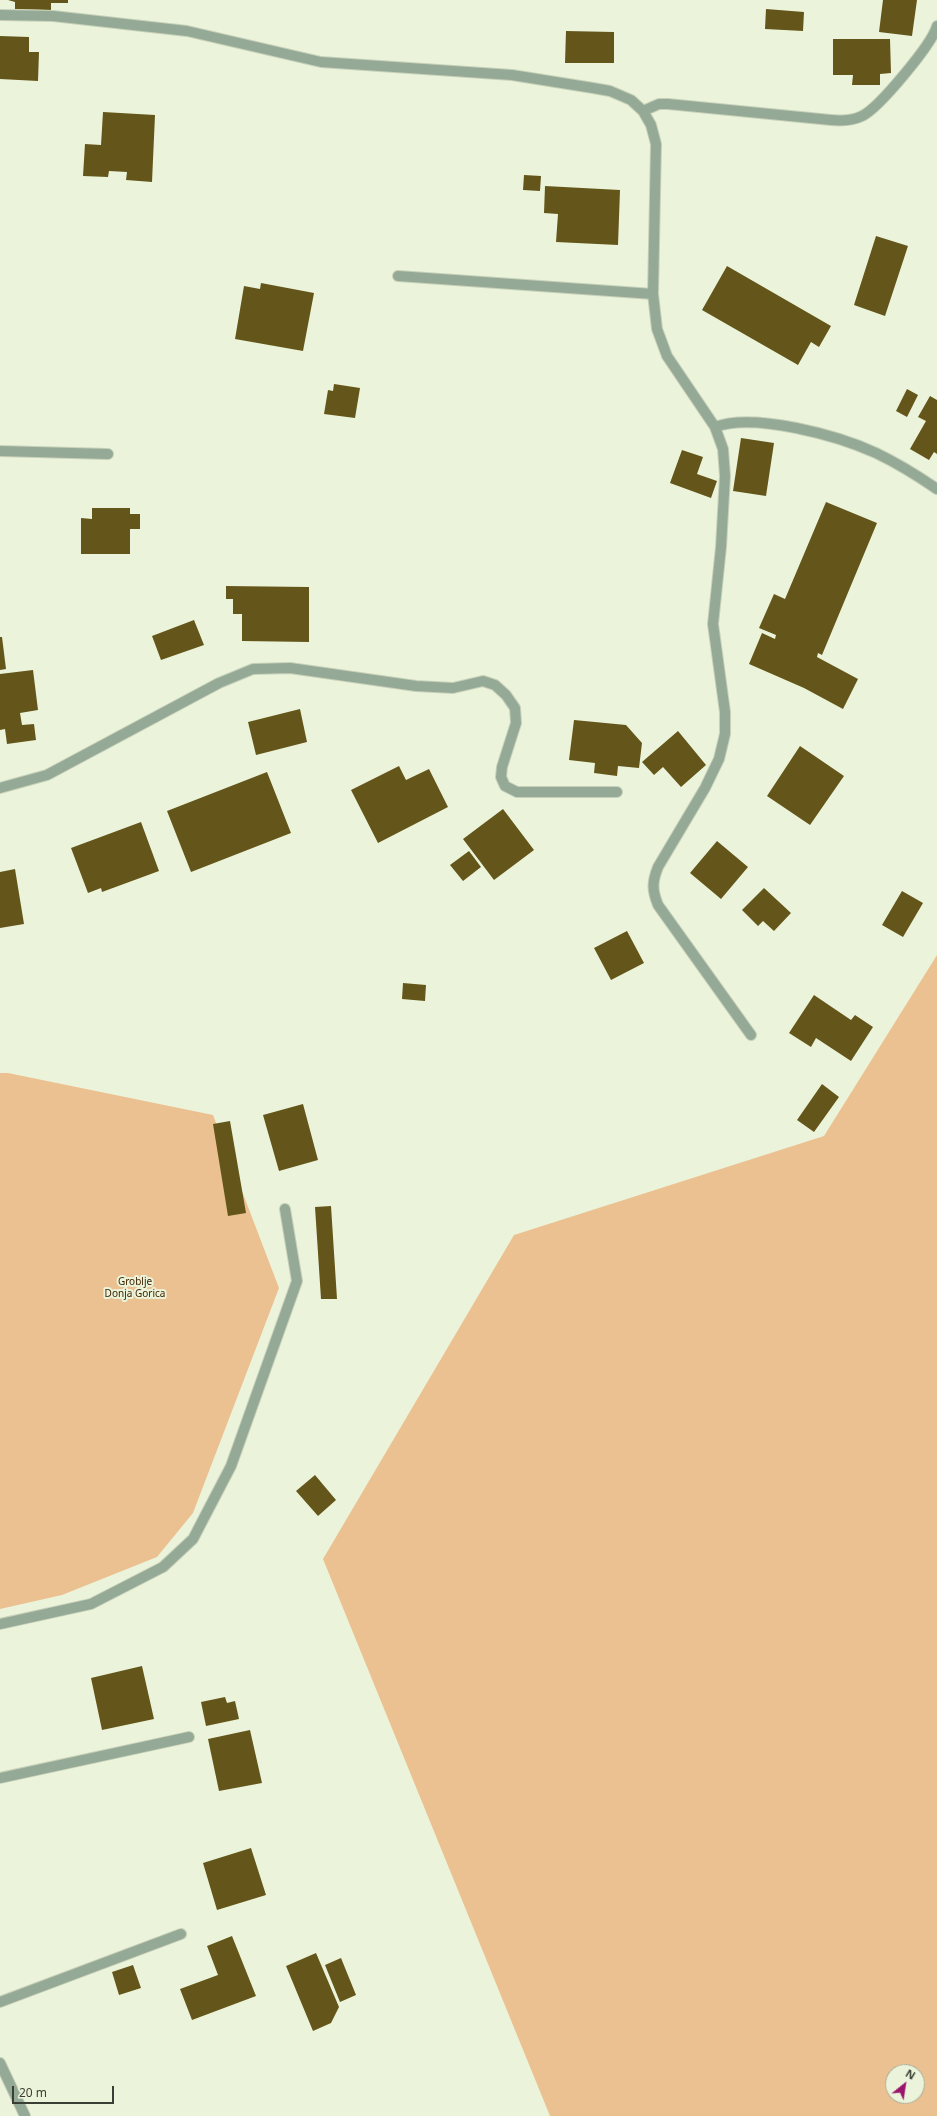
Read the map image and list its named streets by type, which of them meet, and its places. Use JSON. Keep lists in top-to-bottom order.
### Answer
{
  "parks": ["Groblje Donja Gorica"],
  "scale_bar": "20 m",
  "north": "top right"
}
